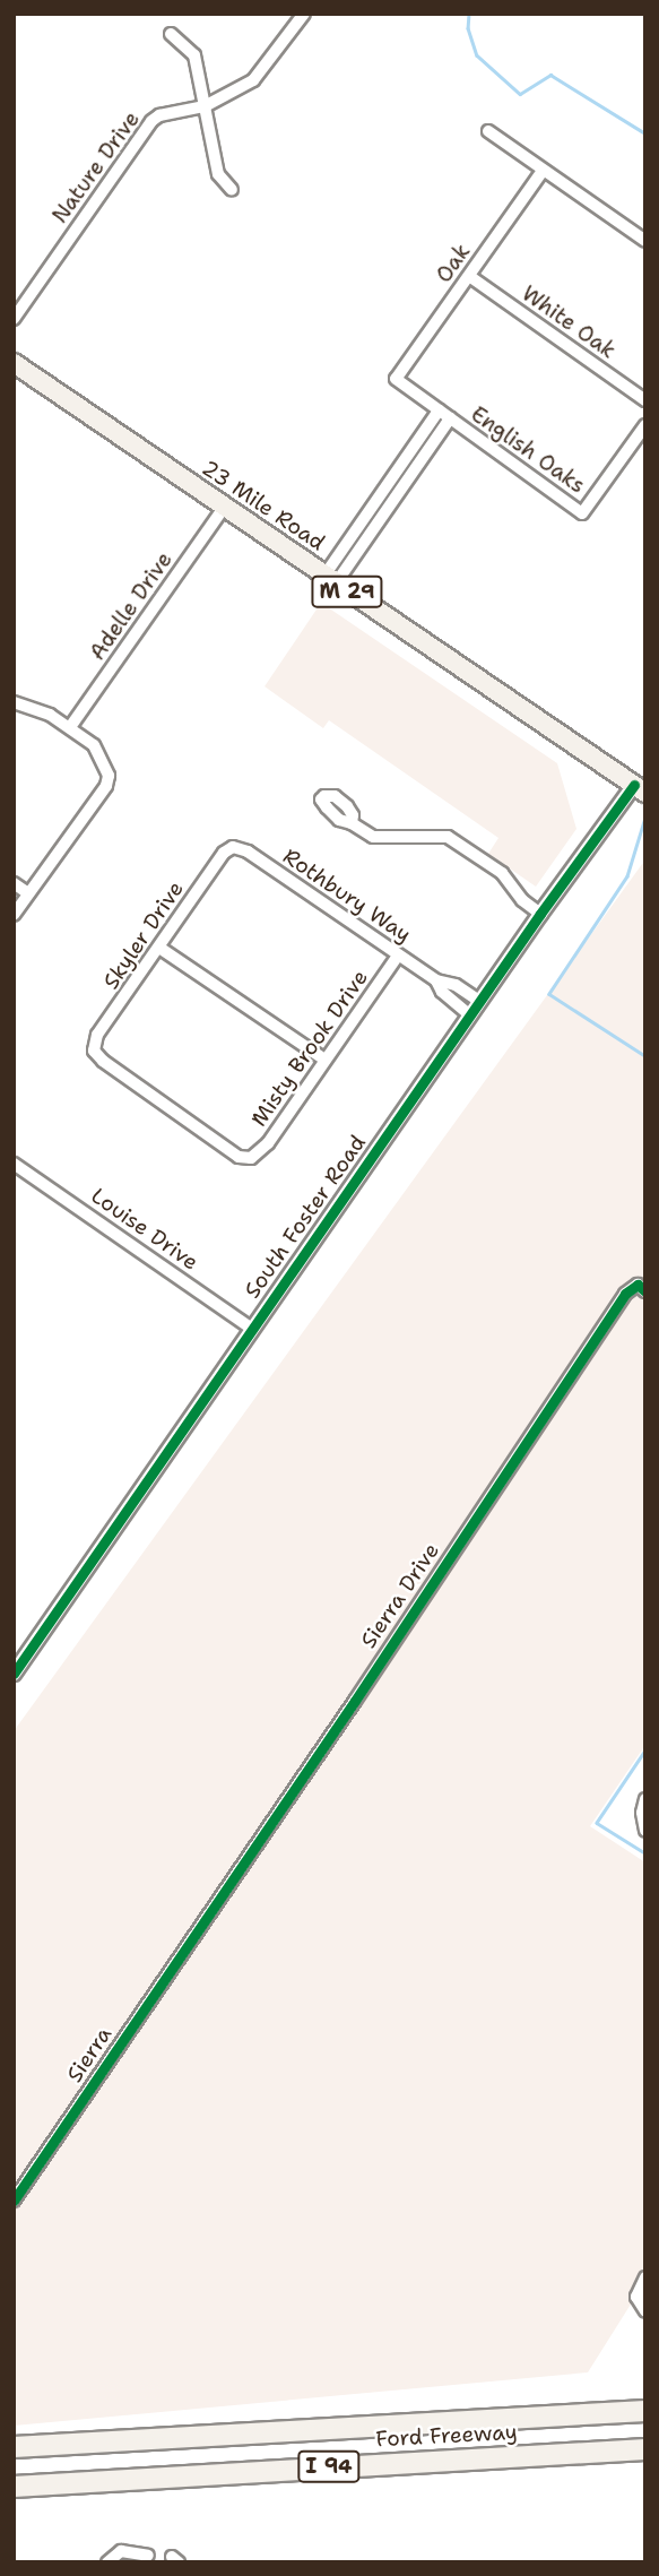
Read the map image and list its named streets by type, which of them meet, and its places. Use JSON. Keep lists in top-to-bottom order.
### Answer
{
  "streets": {
    "highway": ["Ford Freeway", "I 94"],
    "main road": ["23 Mile Road", "M 29"],
    "street": [
      "Nature Drive",
      "Oak",
      "White Oak",
      "English Oaks",
      "Adelle Drive",
      "Rothbury Way",
      "Skyler Drive",
      "Misty Brook Drive",
      "South Foster Road",
      "Louise Drive",
      "Sierra Drive",
      "Sierra"
    ]
  },
  "crossings": [
    ["Oak", "White Oak"],
    ["Oak", "English Oaks"],
    ["English Oaks", "23 Mile Road"],
    ["23 Mile Road", "Adelle Drive"],
    ["23 Mile Road", "South Foster Road"],
    ["Rothbury Way", "Skyler Drive"],
    ["Rothbury Way", "Misty Brook Drive"],
    ["Rothbury Way", "South Foster Road"],
    ["Skyler Drive", "Misty Brook Drive"],
    ["South Foster Road", "Louise Drive"],
    ["Sierra Drive", "Sierra"]
  ]
}
